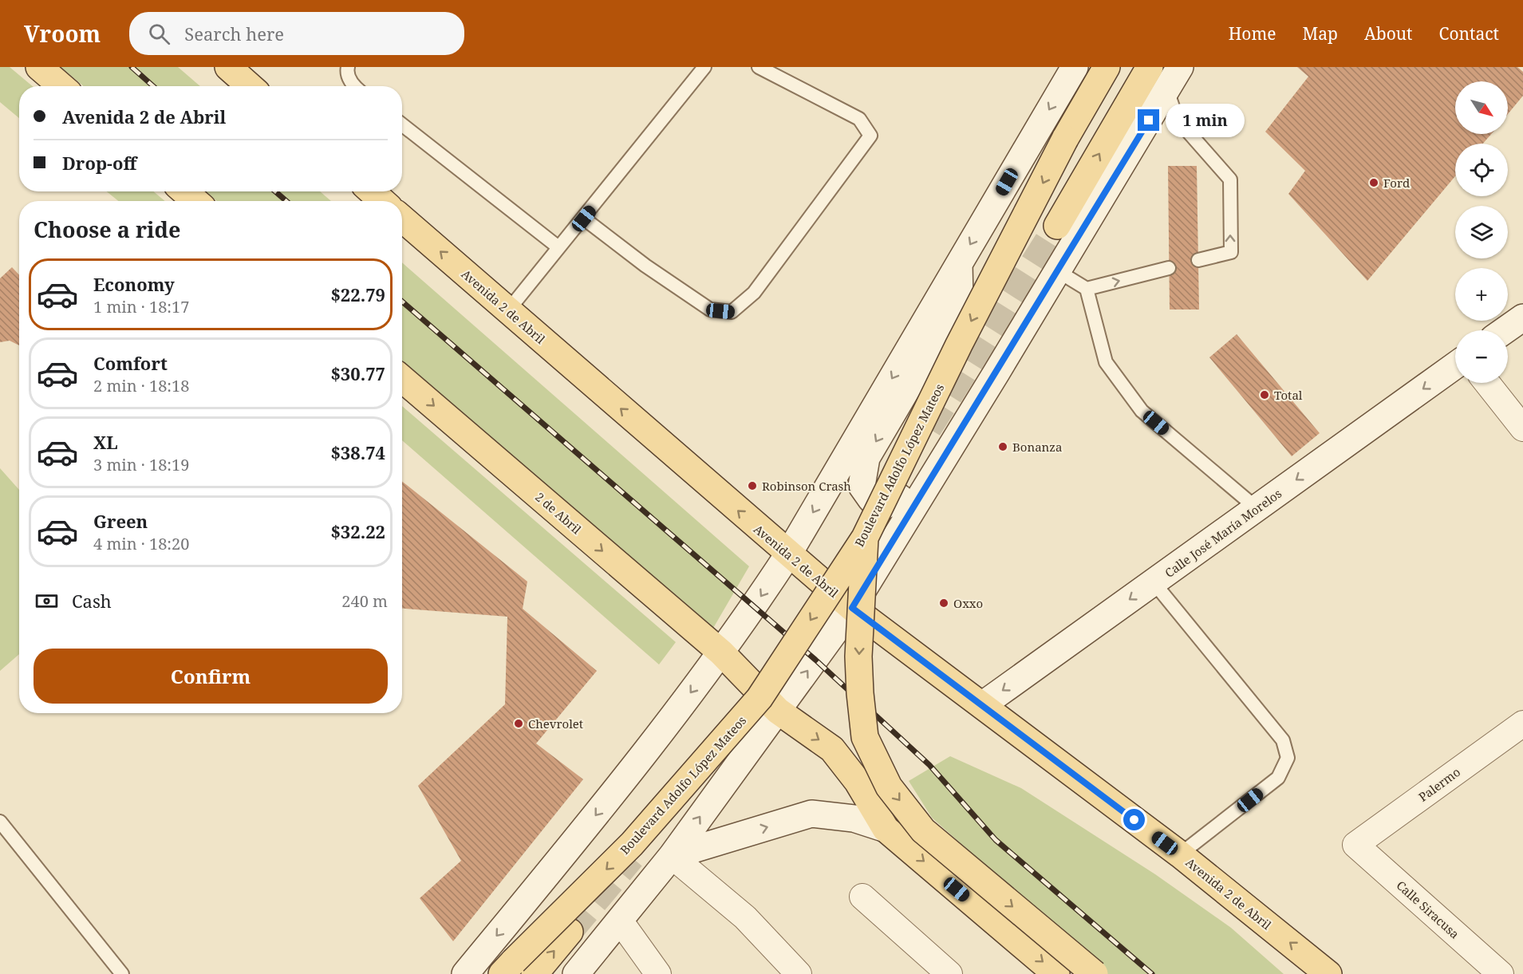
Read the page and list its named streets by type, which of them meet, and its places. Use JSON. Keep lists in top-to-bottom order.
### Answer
{
  "streets": {
    "main road": ["Avenida 2 de Abril", "Boulevard Adolfo López Mateos", "2 de Abril"],
    "street": ["Calle José María Morelos", "Palermo", "Calle Siracusa"]
  },
  "crossings": [
    ["Avenida 2 de Abril", "Boulevard Adolfo López Mateos"],
    ["Avenida 2 de Abril", "Calle José María Morelos"],
    ["Boulevard Adolfo López Mateos", "2 de Abril"],
    ["Palermo", "Calle Siracusa"]
  ],
  "one_way": ["Avenida 2 de Abril", "2 de Abril", "Calle José María Morelos"],
  "places": [
    "Ford",
    "Total",
    "Bonanza",
    "Robinson Crash",
    "Oxxo",
    "Chevrolet"
  ],
  "north": "bottom right",
  "page": {
    "header": "Vroom",
    "search": "Search here",
    "nav": [
      "Home",
      "Map",
      "About",
      "Contact"
    ],
    "map_buttons": ["+", "−"],
    "banner": ["Avenida 2 de Abril", "Drop-off"],
    "bubble": "1 min",
    "heading": "Choose a ride",
    "list": [
      {
        "name": "Economy",
        "note": "1 min · 18:17",
        "value": "$22.79"
      },
      {
        "name": "Comfort",
        "note": "2 min · 18:18",
        "value": "$30.77"
      },
      {
        "name": "XL",
        "note": "3 min · 18:19",
        "value": "$38.74"
      },
      {
        "name": "Green",
        "note": "4 min · 18:20",
        "value": "$32.22"
      }
    ],
    "pay": ["Cash", "240 m"],
    "buttons": "Confirm"
  }
}
